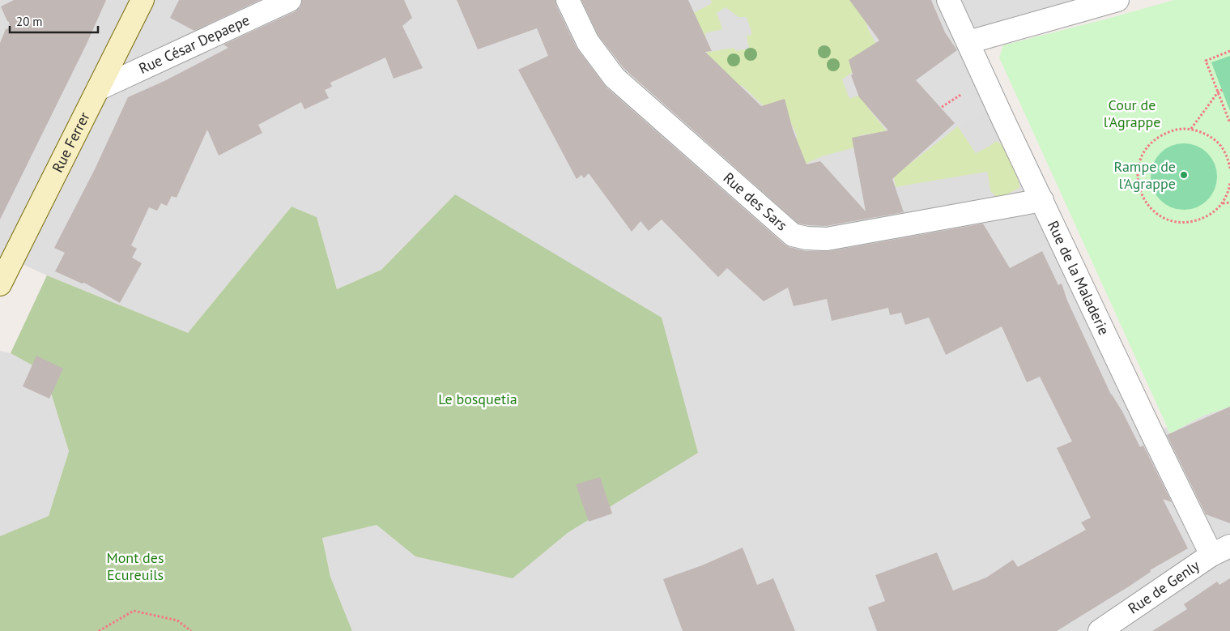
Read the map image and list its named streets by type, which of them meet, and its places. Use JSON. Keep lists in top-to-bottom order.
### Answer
{
  "streets": {
    "main road": ["Rue Ferrer"],
    "street": [
      "Rue César Depaepe",
      "Rue des Sars",
      "Rue de la Maladerie",
      "Rue de Genly"
    ]
  },
  "crossings": [
    ["Rue César Depaepe", "Rue Ferrer"],
    ["Rue des Sars", "Rue de la Maladerie"],
    ["Rue de la Maladerie", "Rue de Genly"]
  ],
  "parks": ["Cour de l'Agrappe", "Le bosquetia", "Mont des Ecureuils"],
  "places": ["Rampe de l'Agrappe"],
  "scale_bar": "20 m"
}
